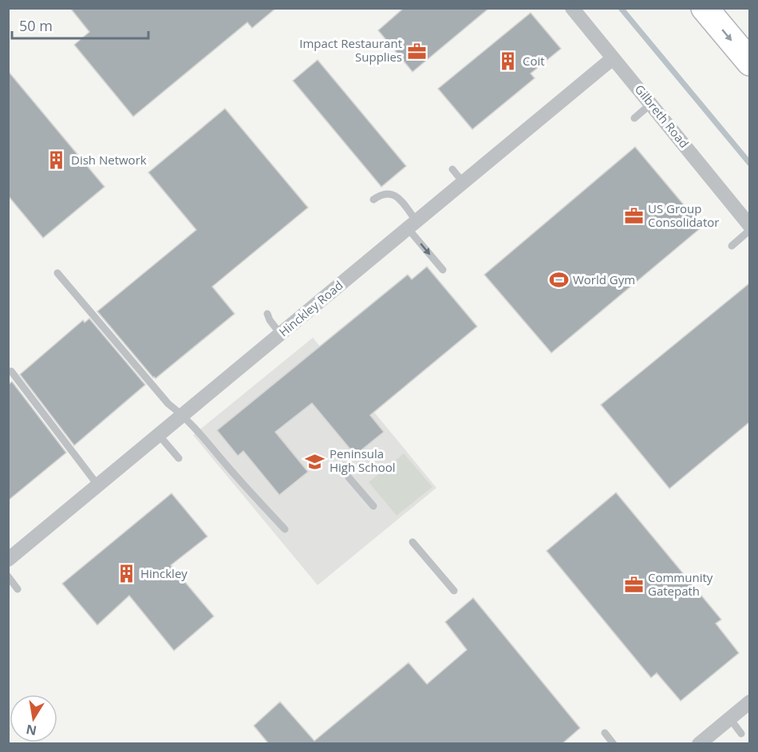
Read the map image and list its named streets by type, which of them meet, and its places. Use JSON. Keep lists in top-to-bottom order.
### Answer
{
  "streets": {
    "street": ["Gilbreth Road", "Hinckley Road"]
  },
  "crossings": [
    ["Gilbreth Road", "Hinckley Road"]
  ],
  "places": {
    "office": ["Impact Restaurant Supplies", "US Group Consolidator", "Community Gatepath"],
    "building": ["Coit", "Dish Network", "Hinckley"],
    "sports": ["World Gym"],
    "school or university": ["Peninsula High School"]
  },
  "scale_bar": "50 m",
  "north": "bottom"
}
